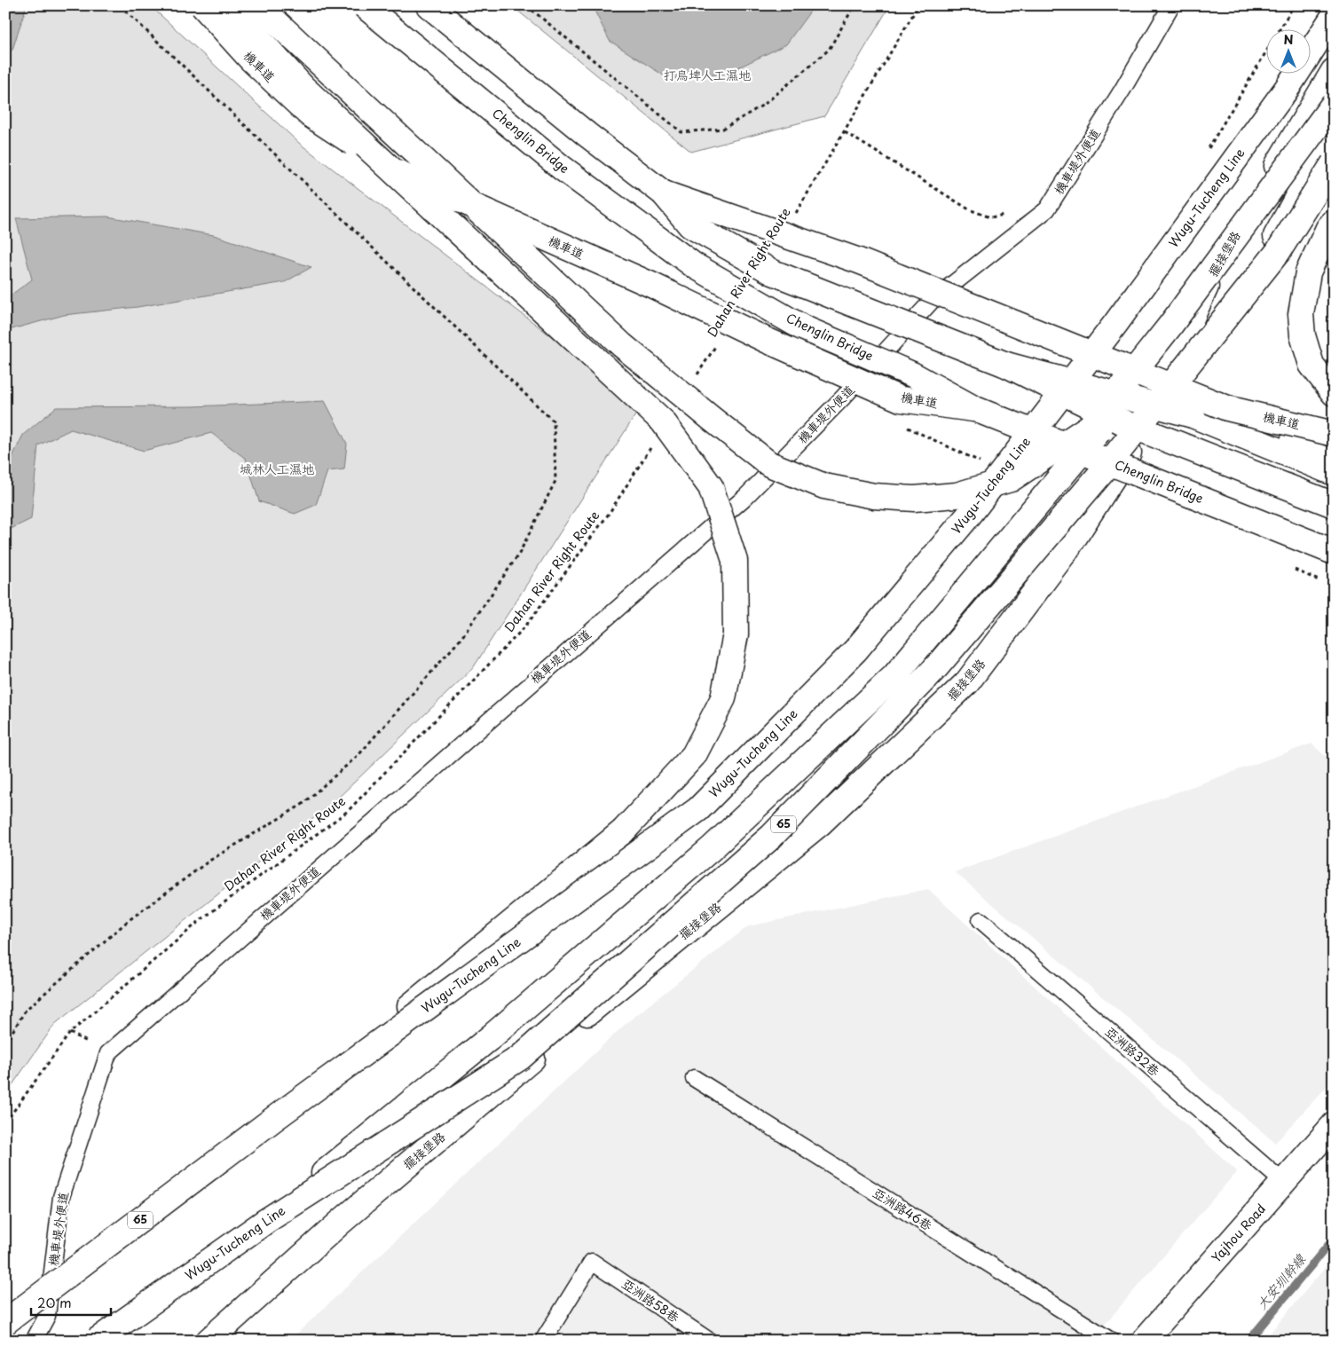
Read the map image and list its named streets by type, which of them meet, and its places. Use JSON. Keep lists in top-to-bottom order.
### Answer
{
  "streets": {
    "main road": [
      "機車道",
      "Chenglin Bridge",
      "Wugu-Tucheng Line",
      "擺接堡路",
      "65",
      "Yajhou Road"
    ],
    "lane": [
      "機車堤外便道",
      "亞洲路32巷",
      "亞洲路46巷",
      "亞洲路58巷"
    ],
    "path": ["Dahan River Right Route"]
  },
  "crossings": [
    ["機車道", "Chenglin Bridge"],
    ["亞洲路32巷", "Yajhou Road"]
  ],
  "water": ["大安圳幹線"],
  "parks": ["打鳥埤人工濕地", "城林人工濕地"],
  "scale_bar": "20 m",
  "north": "top"
}
